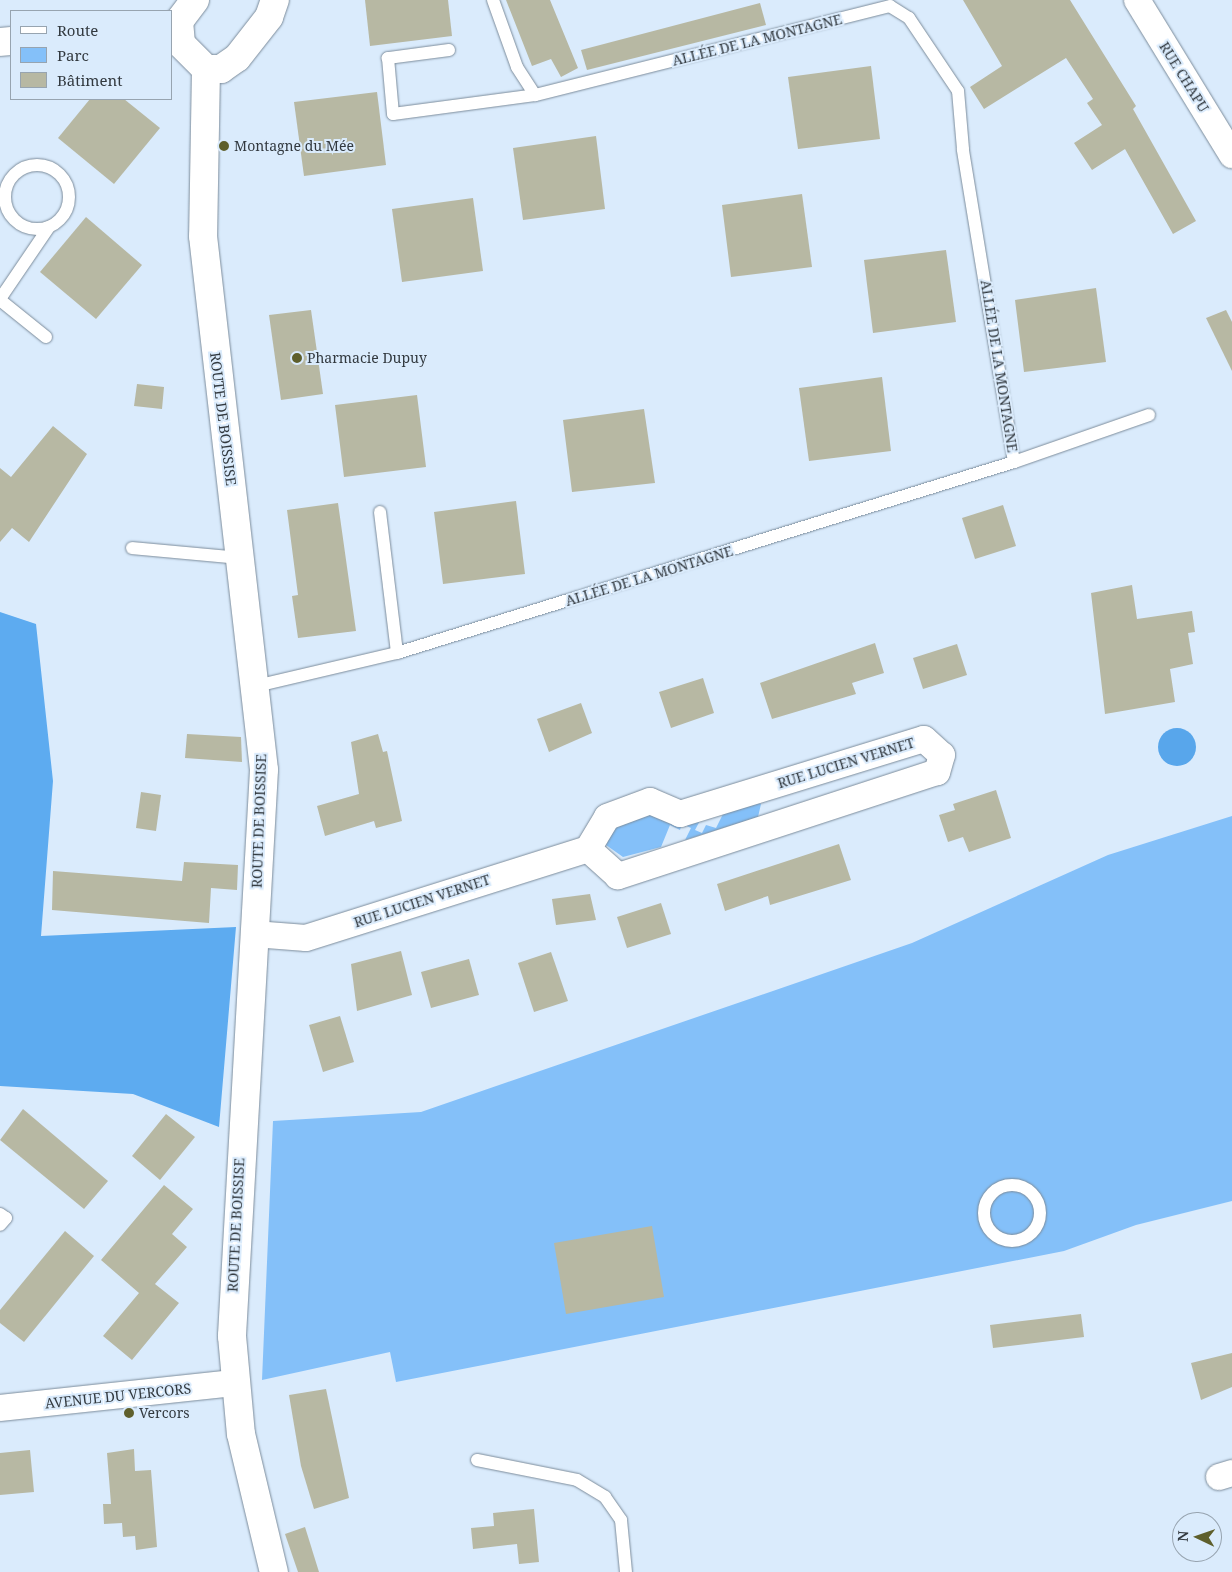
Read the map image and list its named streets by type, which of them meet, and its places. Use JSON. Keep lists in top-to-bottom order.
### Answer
{
  "streets": {
    "street": [
      "RUE CHAPU",
      "ROUTE DE BOISSISE",
      "RUE LUCIEN VERNET",
      "AVENUE DU VERCORS"
    ],
    "lane": ["ALLÉE DE LA MONTAGNE"]
  },
  "crossings": [
    ["ALLÉE DE LA MONTAGNE", "ROUTE DE BOISSISE"],
    ["ROUTE DE BOISSISE", "RUE LUCIEN VERNET"],
    ["ROUTE DE BOISSISE", "AVENUE DU VERCORS"]
  ],
  "places": ["Montagne du Mée", "Pharmacie Dupuy", "Vercors"],
  "legend": ["Route", "Parc", "Bâtiment"],
  "north": "left"
}
